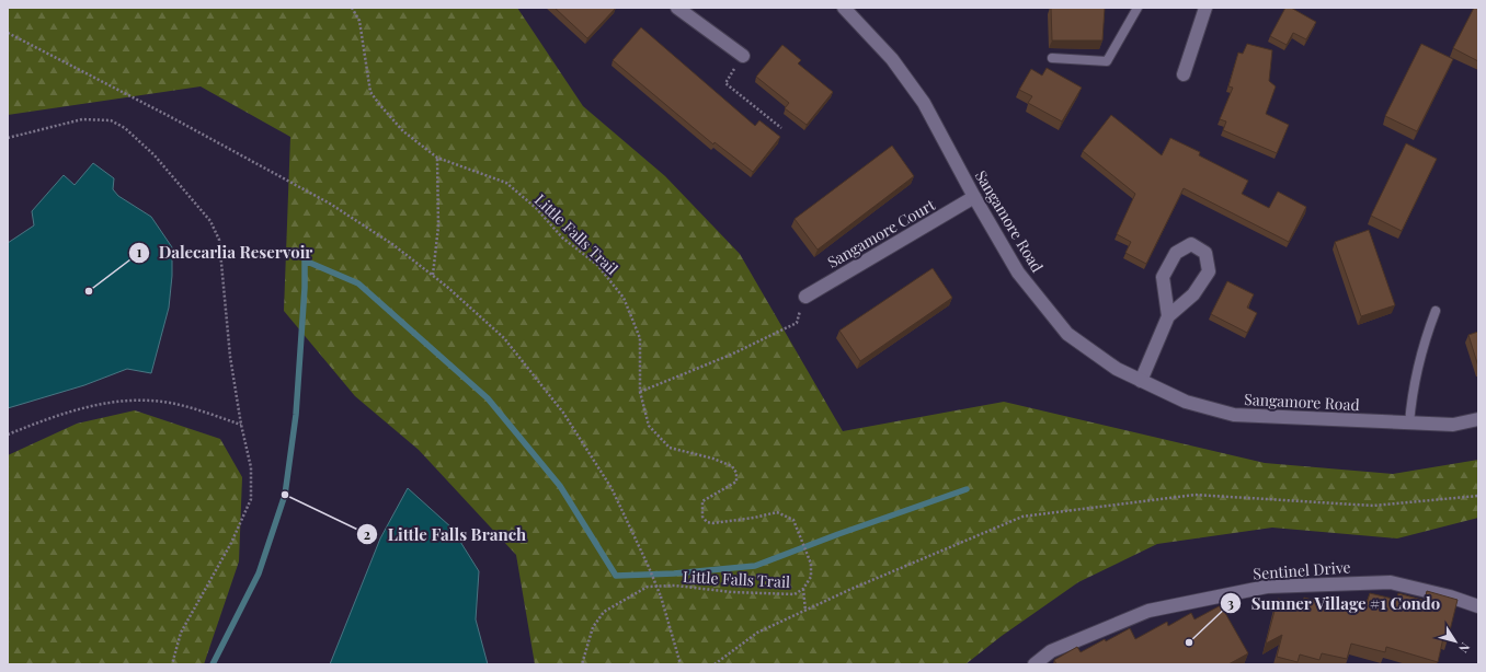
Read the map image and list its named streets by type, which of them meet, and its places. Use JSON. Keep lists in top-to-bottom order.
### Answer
{
  "streets": {
    "street": ["Sangamore Road", "Sangamore Court", "Sentinel Drive"],
    "path": ["Little Falls Trail"]
  },
  "crossings": [
    ["Sangamore Road", "Sangamore Court"]
  ],
  "places": ["Dalecarlia Reservoir", "Little Falls Branch", "Sumner Village #1 Condo"],
  "north": "bottom right"
}
